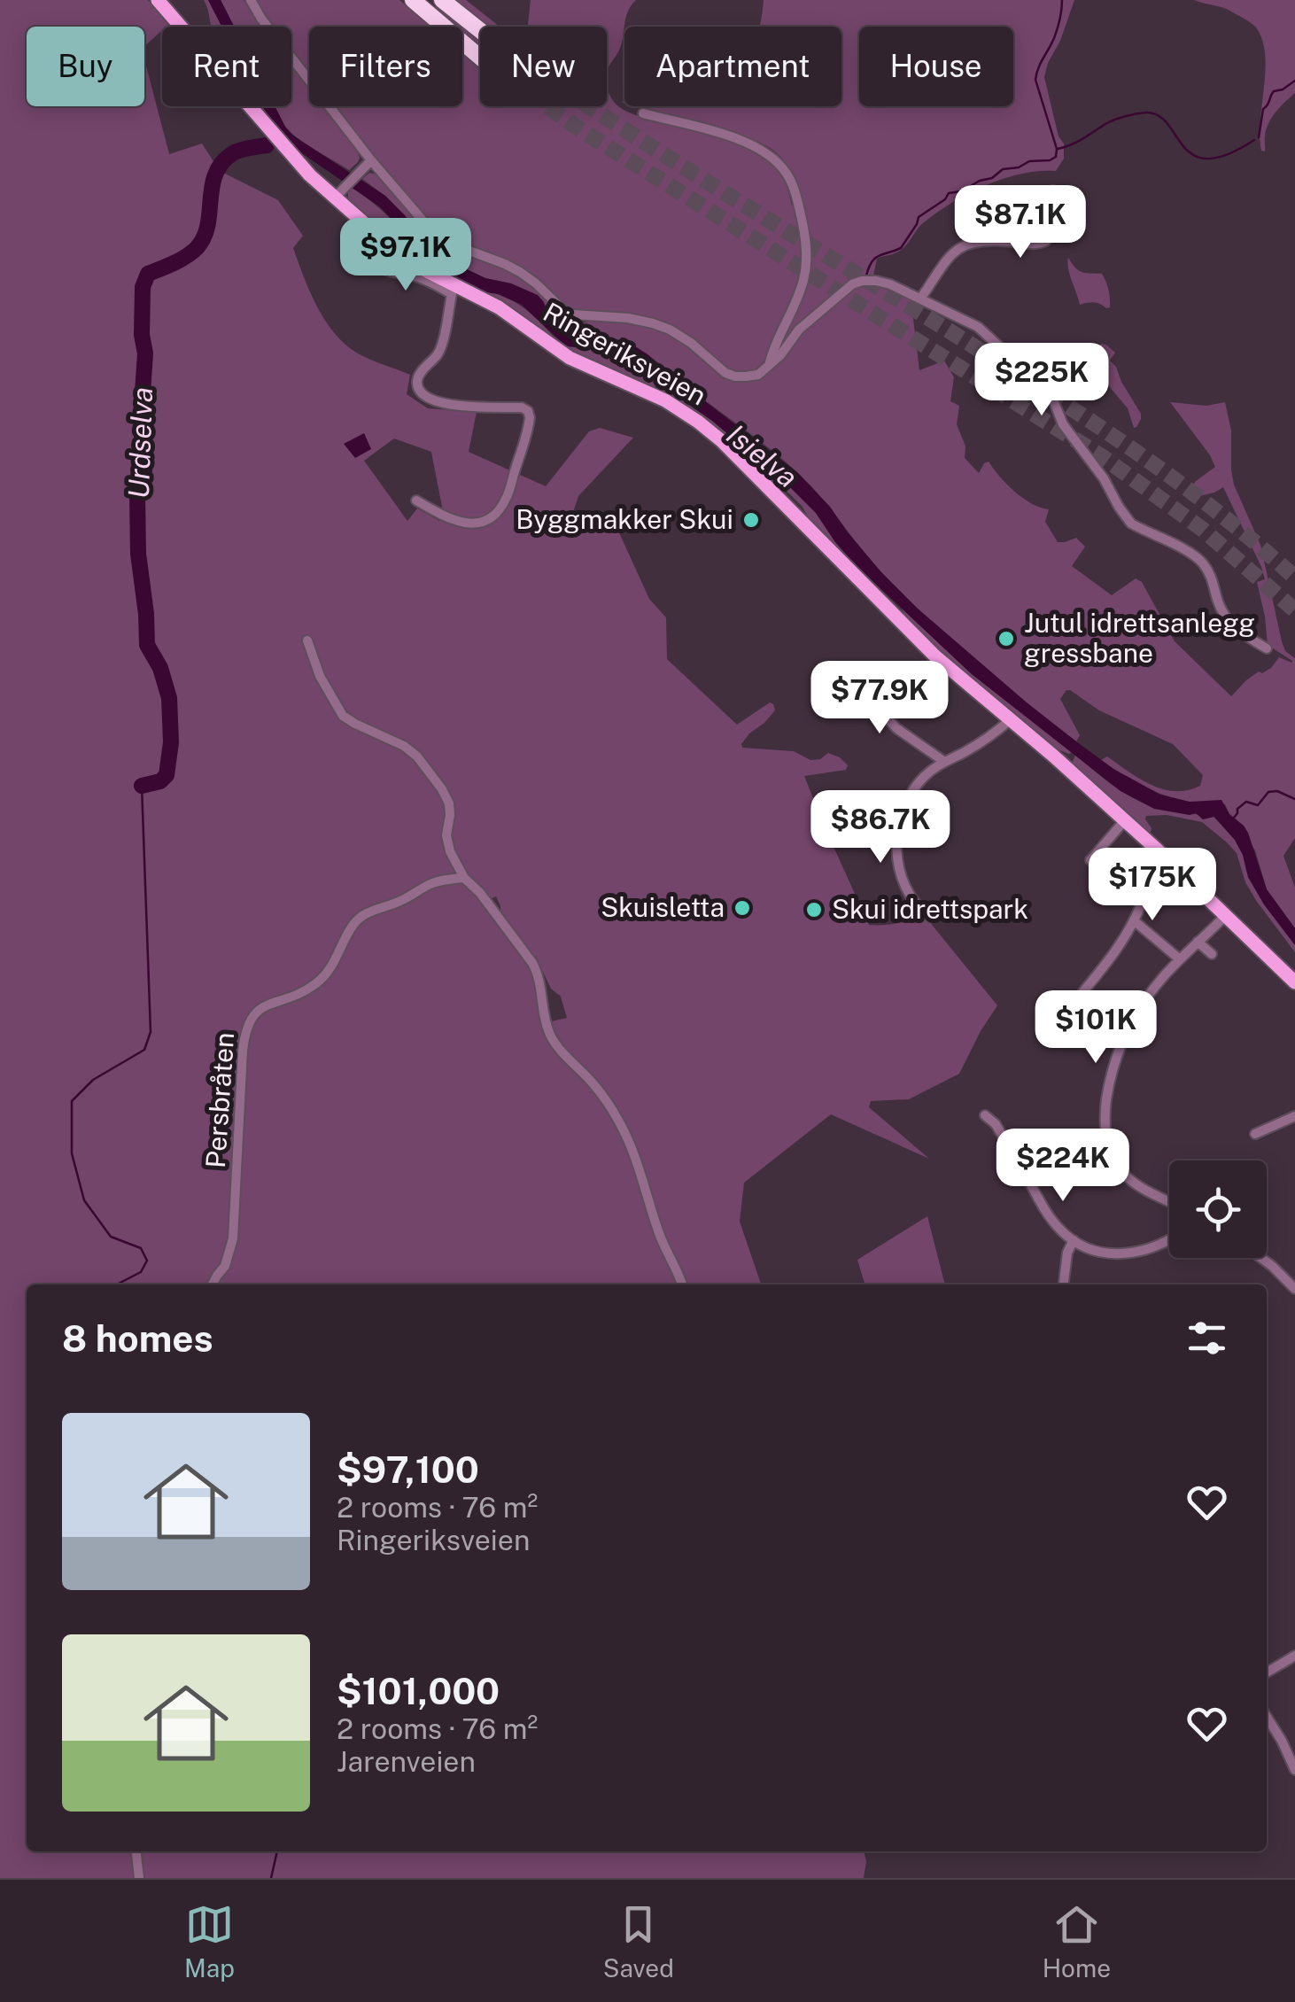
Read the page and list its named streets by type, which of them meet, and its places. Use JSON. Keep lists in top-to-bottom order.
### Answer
{
  "streets": {
    "main road": ["Ringeriksveien"],
    "street": ["Persbråten"]
  },
  "water": ["Urdselva", "Isielva"],
  "places": [
    "Byggmakker Skui",
    "Jutul idrettsanlegg gressbane",
    "Skuisletta",
    "Skui idrettspark"
  ],
  "page": {
    "chip": [
      "Buy",
      "Rent",
      "Filters",
      "New",
      "Apartment",
      "House"
    ],
    "price": [
      "$87.1K",
      "$97.1K",
      "$225K",
      "$77.9K",
      "$86.7K",
      "$175K",
      "$101K",
      "$224K"
    ],
    "heading": "8 homes",
    "list": [
      {
        "name": "$97,100",
        "note": "2 rooms · 76 m² · Ringeriksveien"
      },
      {
        "name": "$101,000",
        "note": "2 rooms · 76 m² · Jarenveien"
      }
    ],
    "tabs": ["Map", "Saved", "Home"]
  }
}
